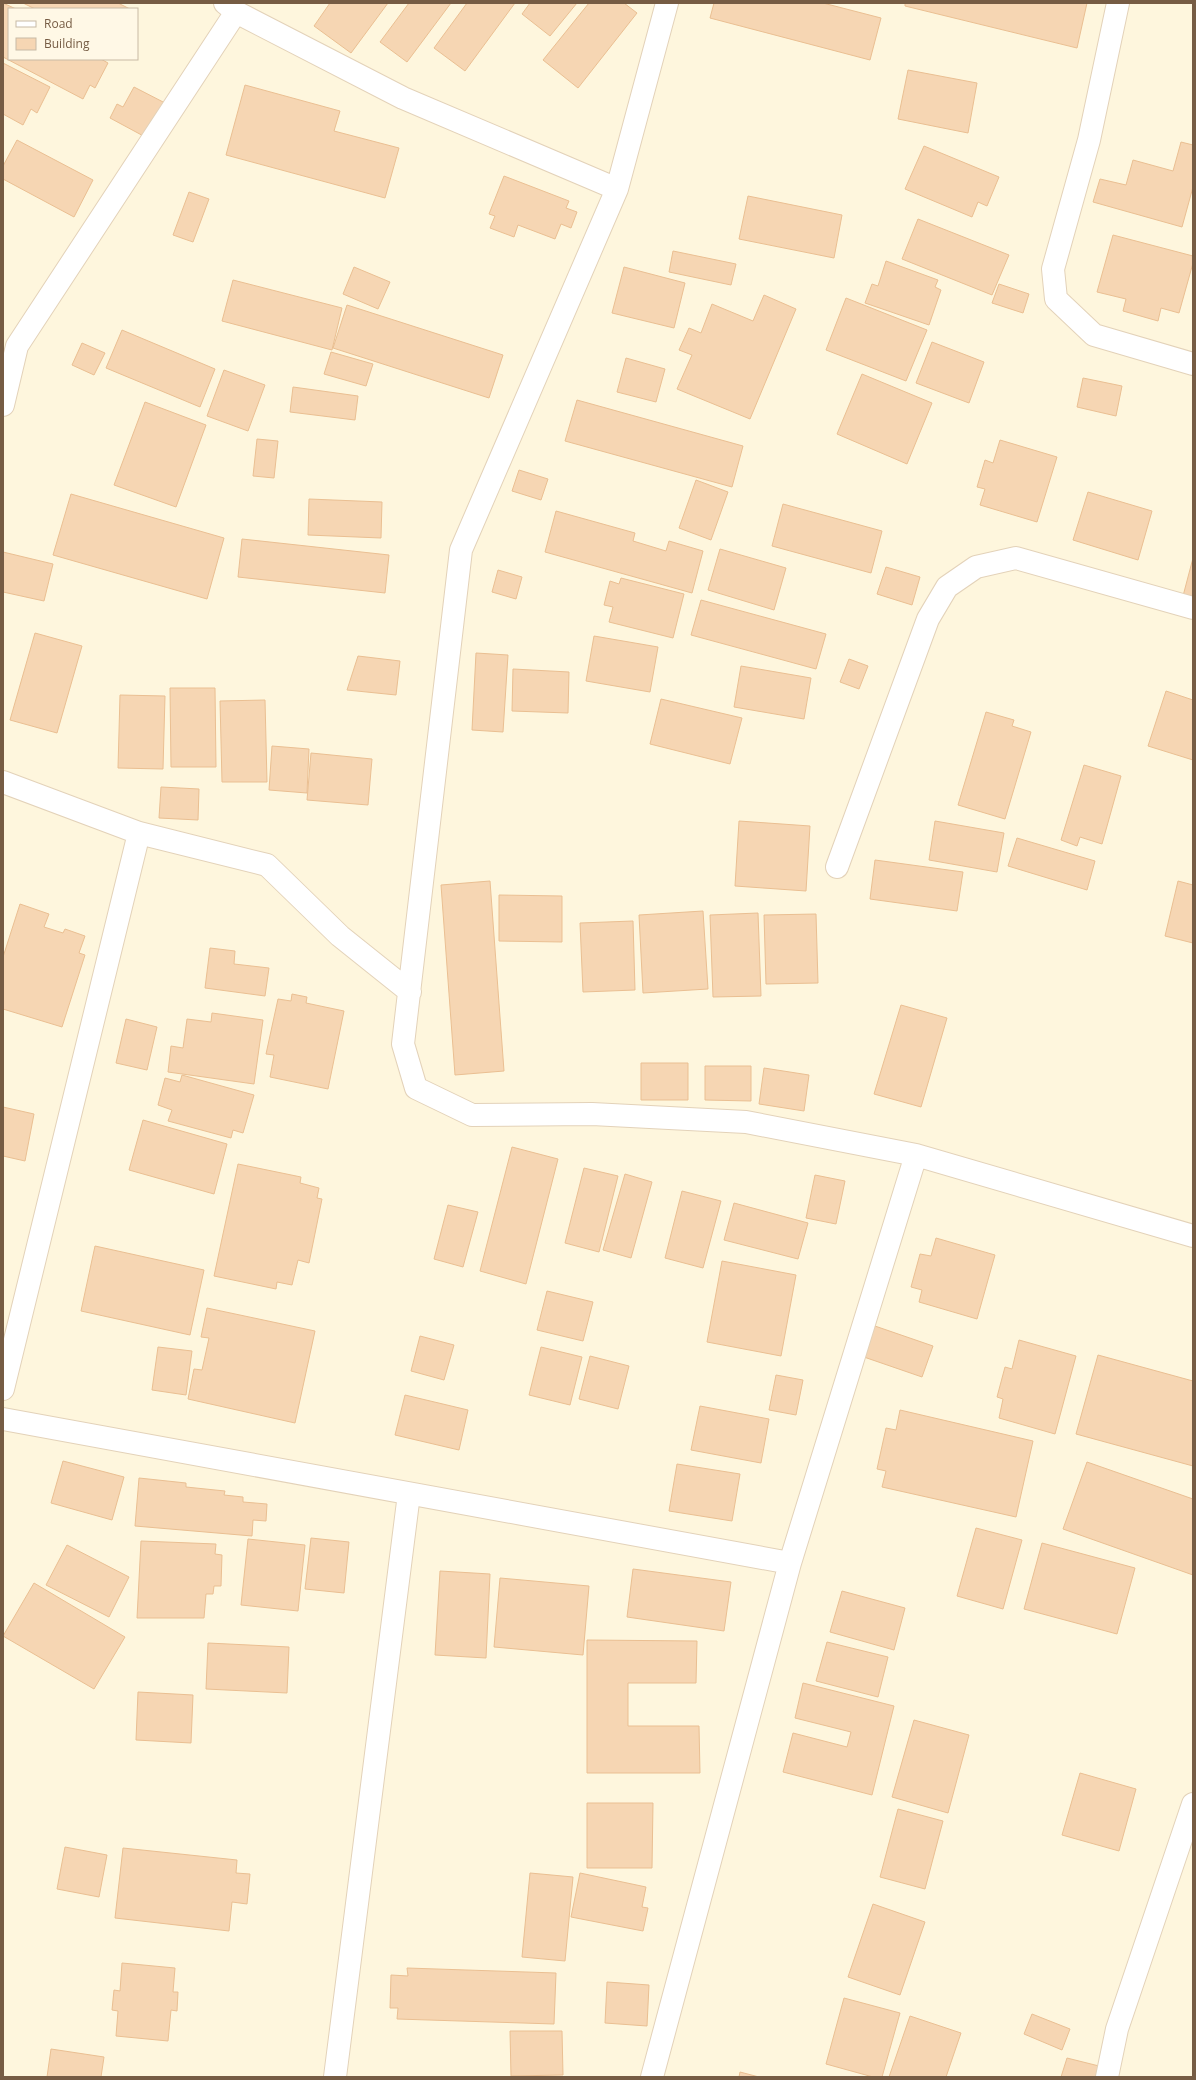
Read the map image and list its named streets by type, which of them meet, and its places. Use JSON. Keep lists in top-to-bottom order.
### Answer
{
  "legend": ["Road", "Building"]
}
